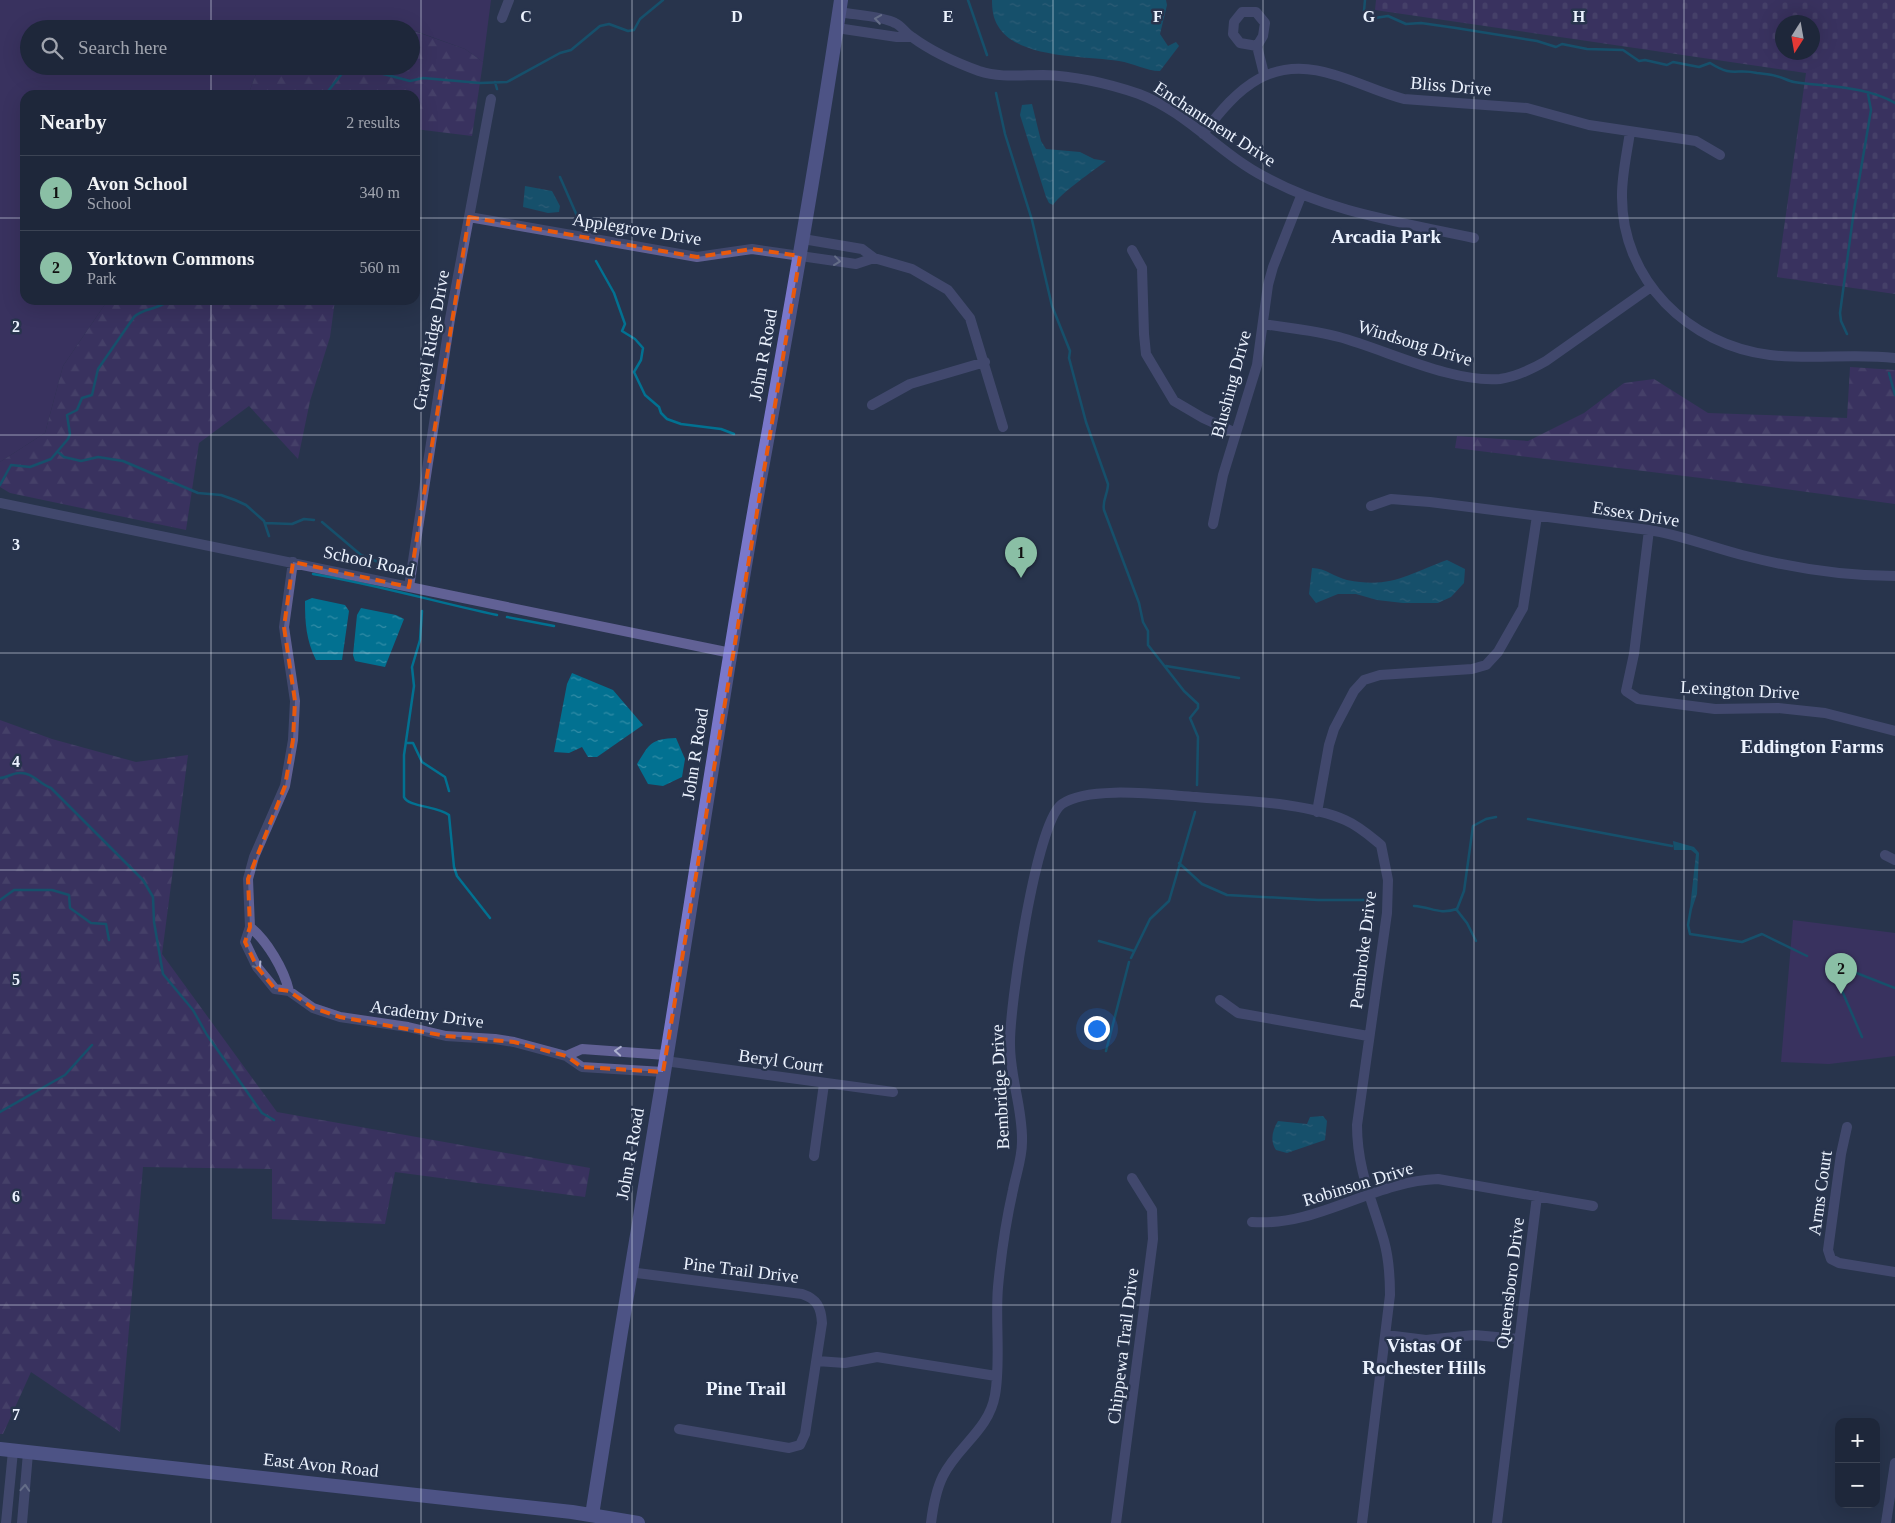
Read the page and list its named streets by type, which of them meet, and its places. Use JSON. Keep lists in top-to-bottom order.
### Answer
{
  "streets": {
    "main road": ["John R Road", "East Avon Road"],
    "street": [
      "Bliss Drive",
      "Enchantment Drive",
      "Applegrove Drive",
      "Gravel Ridge Drive",
      "Windsong Drive",
      "Blushing Drive",
      "Essex Drive",
      "School Road",
      "Lexington Drive",
      "Pembroke Drive",
      "Academy Drive",
      "Beryl Court",
      "Bembridge Drive",
      "Robinson Drive",
      "Arms Court",
      "Pine Trail Drive",
      "Queensboro Drive",
      "Chippewa Trail Drive"
    ]
  },
  "crossings": [
    ["Bliss Drive", "Enchantment Drive"],
    ["Enchantment Drive", "John R Road"],
    ["Enchantment Drive", "Blushing Drive"],
    ["Applegrove Drive", "Gravel Ridge Drive"],
    ["Applegrove Drive", "John R Road"],
    ["Gravel Ridge Drive", "School Road"],
    ["Windsong Drive", "Blushing Drive"],
    ["John R Road", "School Road"],
    ["John R Road", "Academy Drive"],
    ["John R Road", "Beryl Court"],
    ["John R Road", "Pine Trail Drive"],
    ["John R Road", "East Avon Road"],
    ["Essex Drive", "Lexington Drive"],
    ["School Road", "Academy Drive"],
    ["Pembroke Drive", "Bembridge Drive"],
    ["Pembroke Drive", "Robinson Drive"],
    ["Academy Drive", "Beryl Court"],
    ["Robinson Drive", "Queensboro Drive"]
  ],
  "districts": [
    "Arcadia Park",
    "Eddington Farms",
    "Vistas Of Rochester Hills",
    "Pine Trail"
  ],
  "north": "bottom",
  "page": {
    "search": "Search here",
    "heading": ["Nearby", "2 results"],
    "list": [
      {
        "mark": "1",
        "name": "Avon School",
        "note": "School",
        "value": "340 m"
      },
      {
        "mark": "2",
        "name": "Yorktown Commons",
        "note": "Park",
        "value": "560 m"
      }
    ],
    "pins": ["1", "2"],
    "map_buttons": ["+", "−"]
  },
  "grid": {
    "columns": [
      "C",
      "D",
      "E",
      "F",
      "G",
      "H"
    ],
    "rows": [
      "2",
      "3",
      "4",
      "5",
      "6",
      "7"
    ]
  }
}
